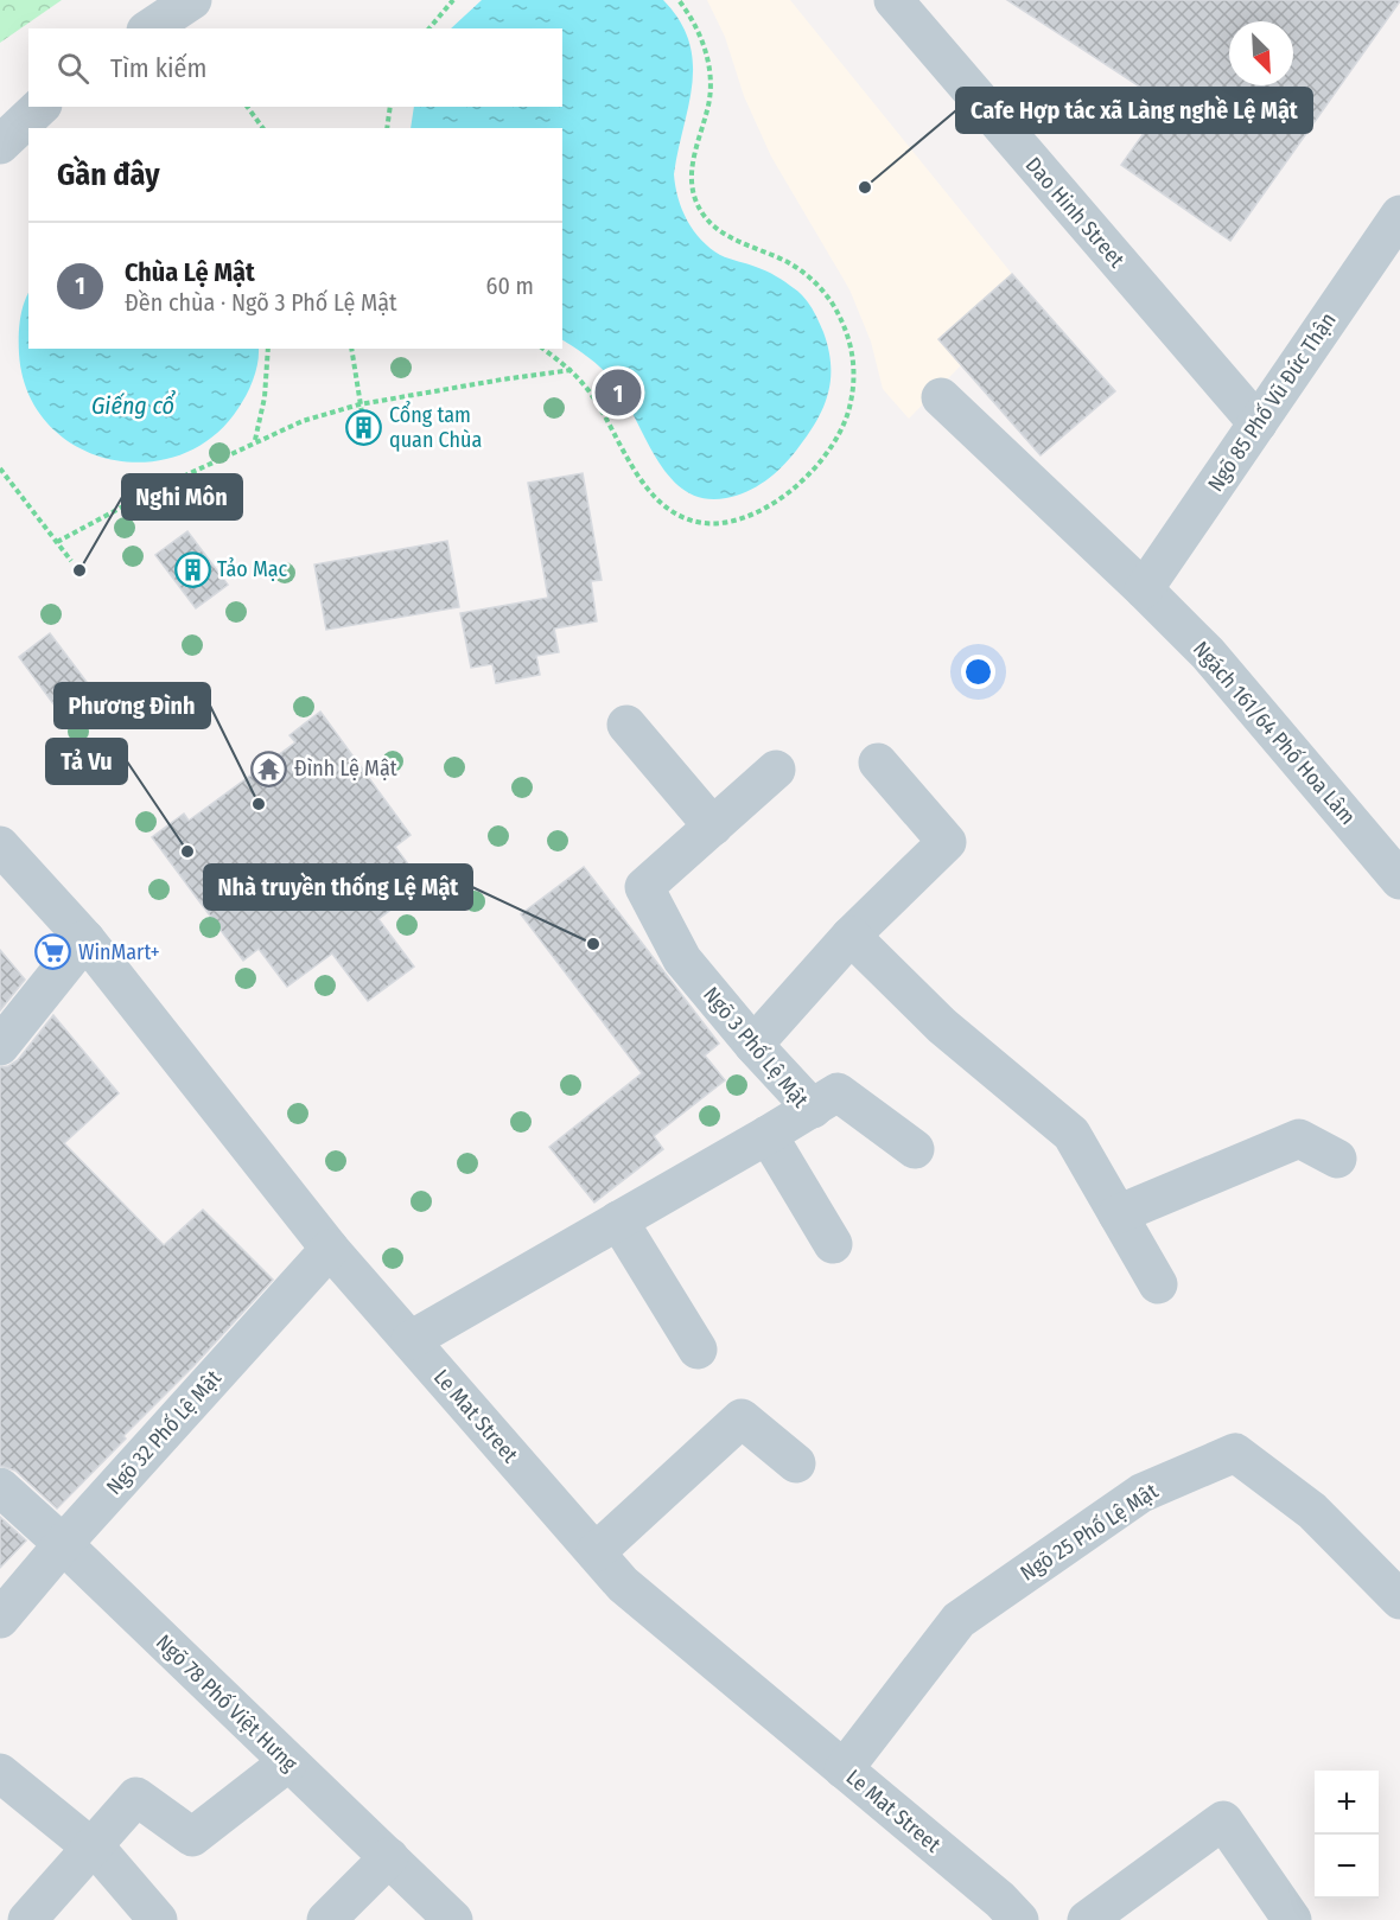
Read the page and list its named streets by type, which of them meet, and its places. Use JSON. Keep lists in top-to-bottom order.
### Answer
{
  "streets": {
    "street": [
      "Dao Hinh Street",
      "Ngõ 85 Phố Vũ Đức Thận",
      "Ngách 161/64 Phố Hoa Lâm",
      "Ngõ 3 Phố Lệ Mật",
      "Le Mat Street",
      "Ngõ 32 Phố Lệ Mật",
      "Ngõ 25 Phố Lệ Mật",
      "Ngõ 78 Phố Việt Hưng"
    ]
  },
  "crossings": [
    ["Dao Hinh Street", "Ngõ 85 Phố Vũ Đức Thận"],
    ["Ngõ 85 Phố Vũ Đức Thận", "Ngách 161/64 Phố Hoa Lâm"],
    ["Ngõ 3 Phố Lệ Mật", "Le Mat Street"],
    ["Le Mat Street", "Ngõ 32 Phố Lệ Mật"],
    ["Le Mat Street", "Ngõ 25 Phố Lệ Mật"],
    ["Ngõ 32 Phố Lệ Mật", "Ngõ 78 Phố Việt Hưng"]
  ],
  "water": ["Giếng cổ"],
  "places": {
    "other": [
      "Cafe Hợp tác xã Làng nghề Lệ Mật",
      "Nghi Môn",
      "Phương Đình",
      "Tả Vu",
      "Nhà truyền thống Lệ Mật"
    ],
    "building": ["Cổng tam quan Chùa", "Tảo Mạc"],
    "temple": ["Đình Lệ Mật"],
    "supermarket": ["WinMart+"]
  },
  "north": "bottom right",
  "page": {
    "search": "Tìm kiếm",
    "heading": "Gần đây",
    "list": [
      {
        "mark": "1",
        "name": "Chùa Lệ Mật",
        "note": "Đền chùa · Ngõ 3 Phố Lệ Mật",
        "value": "60 m"
      }
    ],
    "pins": "1",
    "map_buttons": ["+", "−"]
  }
}
